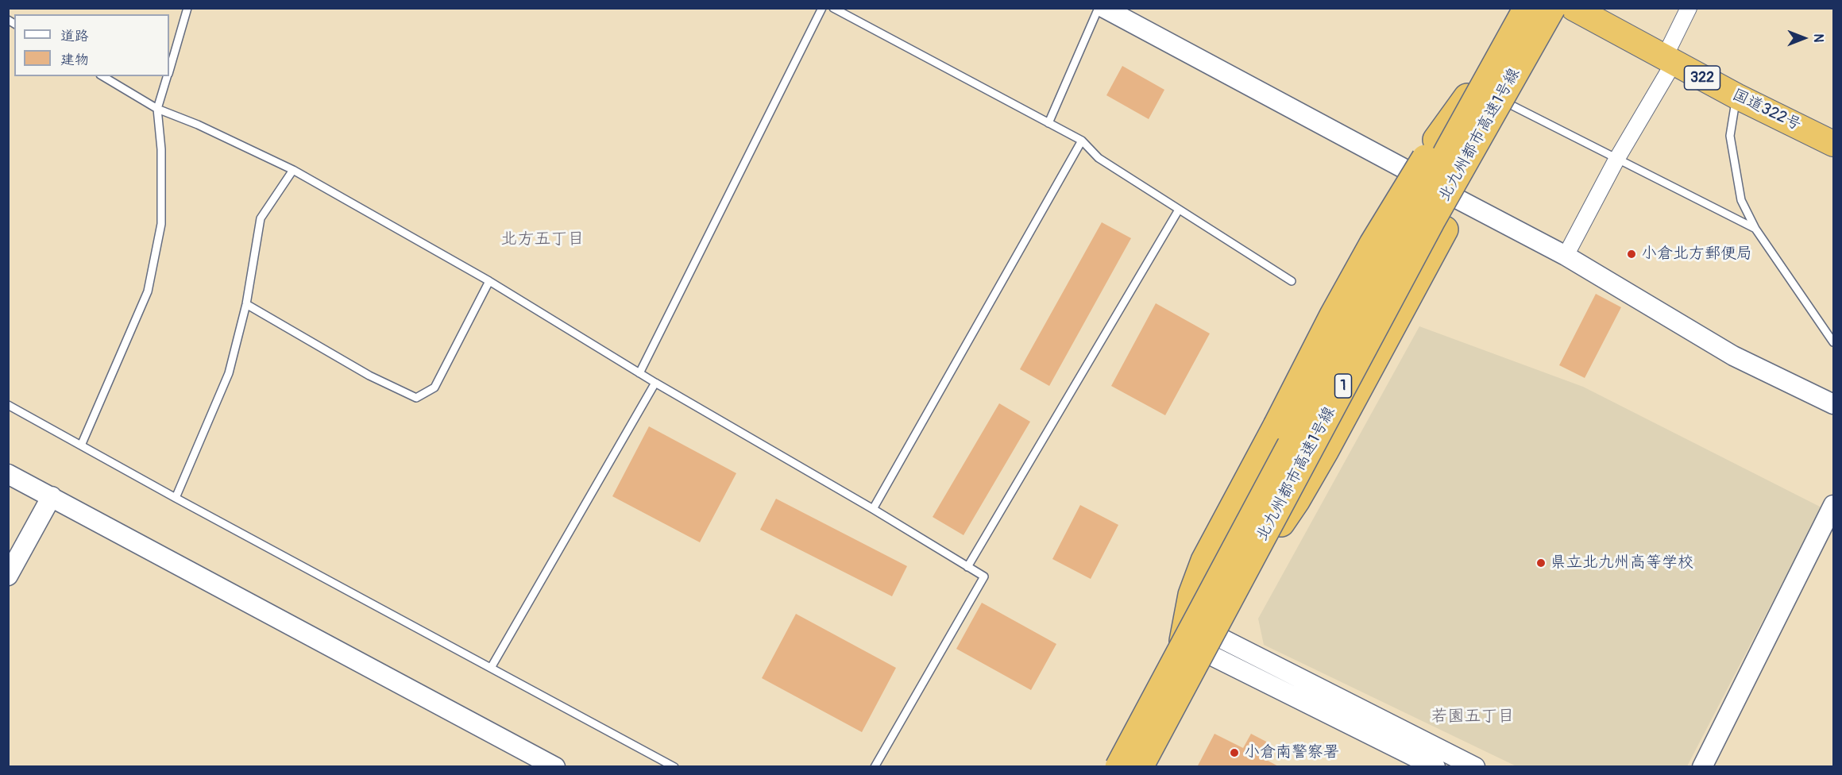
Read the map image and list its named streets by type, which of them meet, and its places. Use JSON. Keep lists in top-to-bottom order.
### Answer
{
  "streets": {
    "highway": [
      "322",
      "国道322号",
      "北九州都市高速1号線",
      "1"
    ]
  },
  "districts": ["北方五丁目", "若園五丁目"],
  "places": ["小倉北方郵便局", "県立北九州高等学校", "小倉南警察署"],
  "legend": ["道路", "建物"],
  "north": "right"
}
